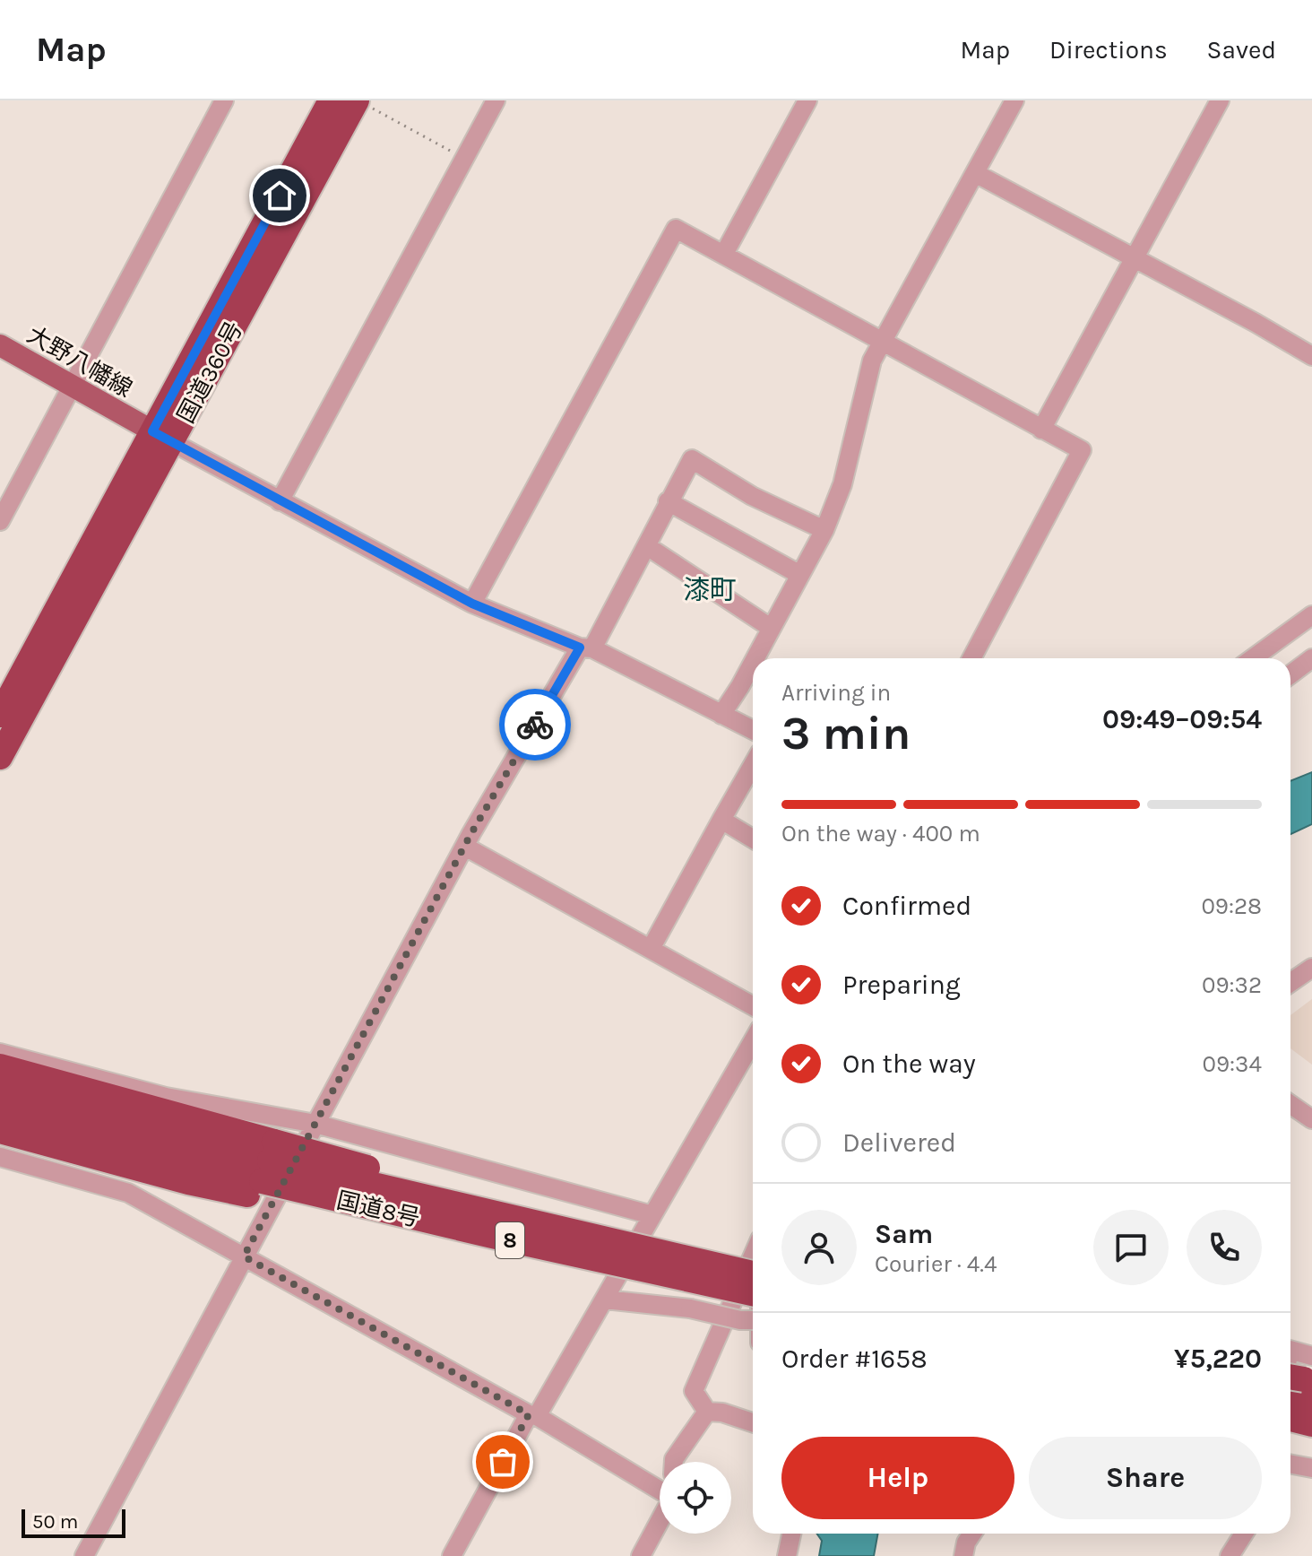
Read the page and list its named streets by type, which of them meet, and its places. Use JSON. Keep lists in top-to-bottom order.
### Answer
{
  "streets": {
    "highway": ["国道360号", "国道8号", "8"],
    "main road": ["大野八幡線"]
  },
  "crossings": [
    ["大野八幡線", "国道360号"]
  ],
  "districts": ["漆町"],
  "scale_bar": "50 m",
  "page": {
    "header": "Map",
    "nav": ["Map", "Directions", "Saved"],
    "heading": ["3 min", "Arriving in", "09:49–09:54"],
    "panel": [
      "Sam",
      "Courier · 4.4",
      "Order #1658",
      "¥5,220"
    ],
    "bar": "On the way · 400 m",
    "list": [
      ["Confirmed", "09:28"],
      ["Preparing", "09:32"],
      ["On the way", "09:34"],
      "Delivered"
    ],
    "buttons": ["Help", "Share"],
    "scale": "50 m"
  }
}
